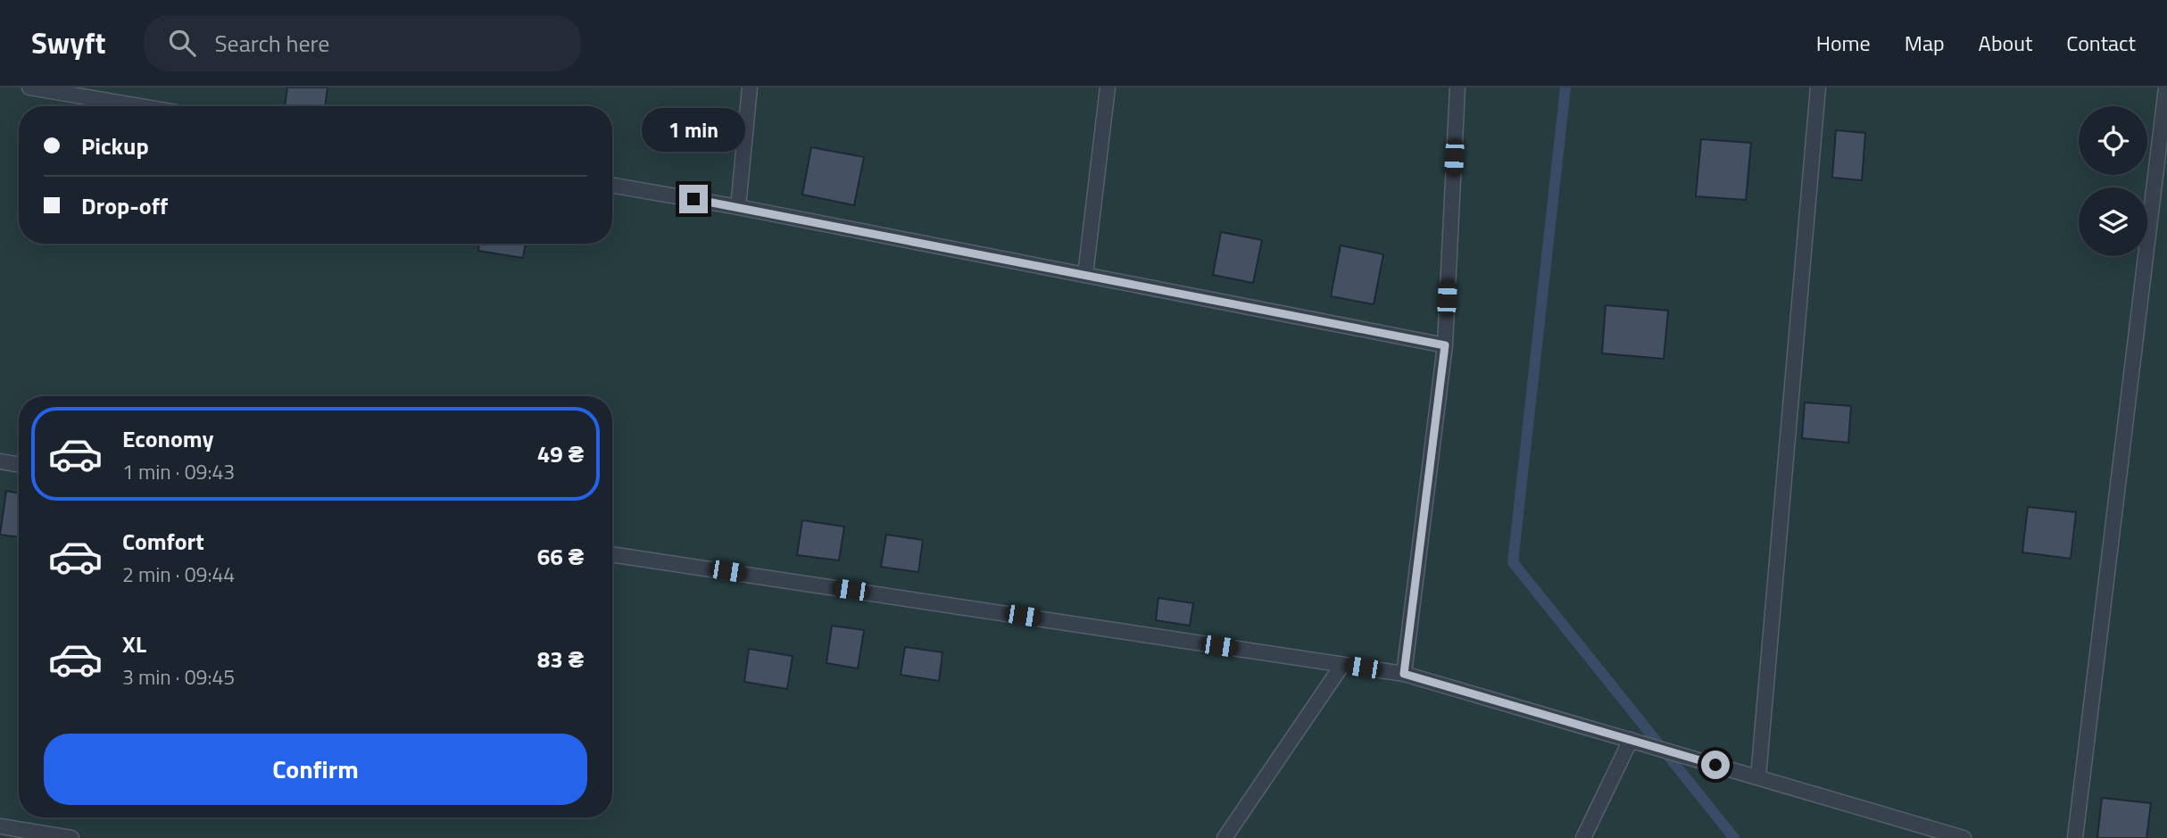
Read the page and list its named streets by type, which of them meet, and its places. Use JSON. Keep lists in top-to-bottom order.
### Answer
{
  "page": {
    "header": "Swyft",
    "search": "Search here",
    "nav": [
      "Home",
      "Map",
      "About",
      "Contact"
    ],
    "banner": ["Pickup", "Drop-off"],
    "bubble": "1 min",
    "list": [
      {
        "name": "Economy",
        "note": "1 min · 09:43",
        "value": "49 ₴"
      },
      {
        "name": "Comfort",
        "note": "2 min · 09:44",
        "value": "66 ₴"
      },
      {
        "name": "XL",
        "note": "3 min · 09:45",
        "value": "83 ₴"
      }
    ],
    "buttons": "Confirm"
  }
}
